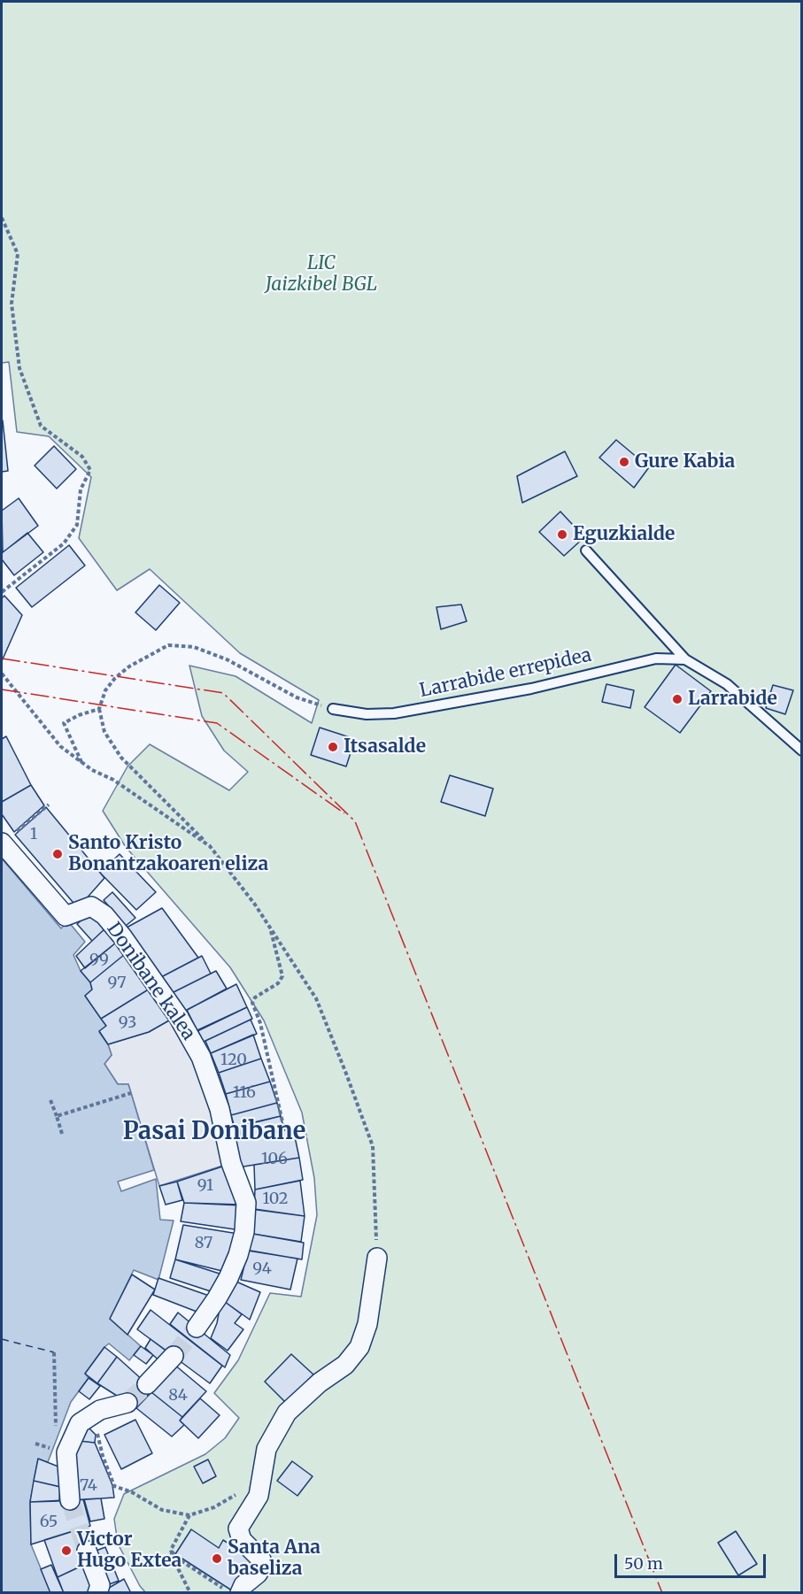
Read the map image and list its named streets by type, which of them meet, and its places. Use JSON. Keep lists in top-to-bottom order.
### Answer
{
  "streets": {
    "street": ["Donibane kalea"],
    "lane": ["Larrabide errepidea"]
  },
  "districts": ["Pasai Donibane"],
  "parks": ["LIC Jaizkibel BGL"],
  "places": [
    "Gure Kabia",
    "Eguzkialde",
    "Larrabide",
    "Itsasalde",
    "Santo Kristo Bonantzakoaren eliza",
    "Victor Hugo Extea",
    "Santa Ana baseliza"
  ],
  "house_numbers": [
    "1",
    "99",
    "97",
    "93",
    "120",
    "116",
    "106",
    "91",
    "102",
    "87",
    "94",
    "84",
    "74",
    "65"
  ],
  "scale_bar": "50 m"
}
